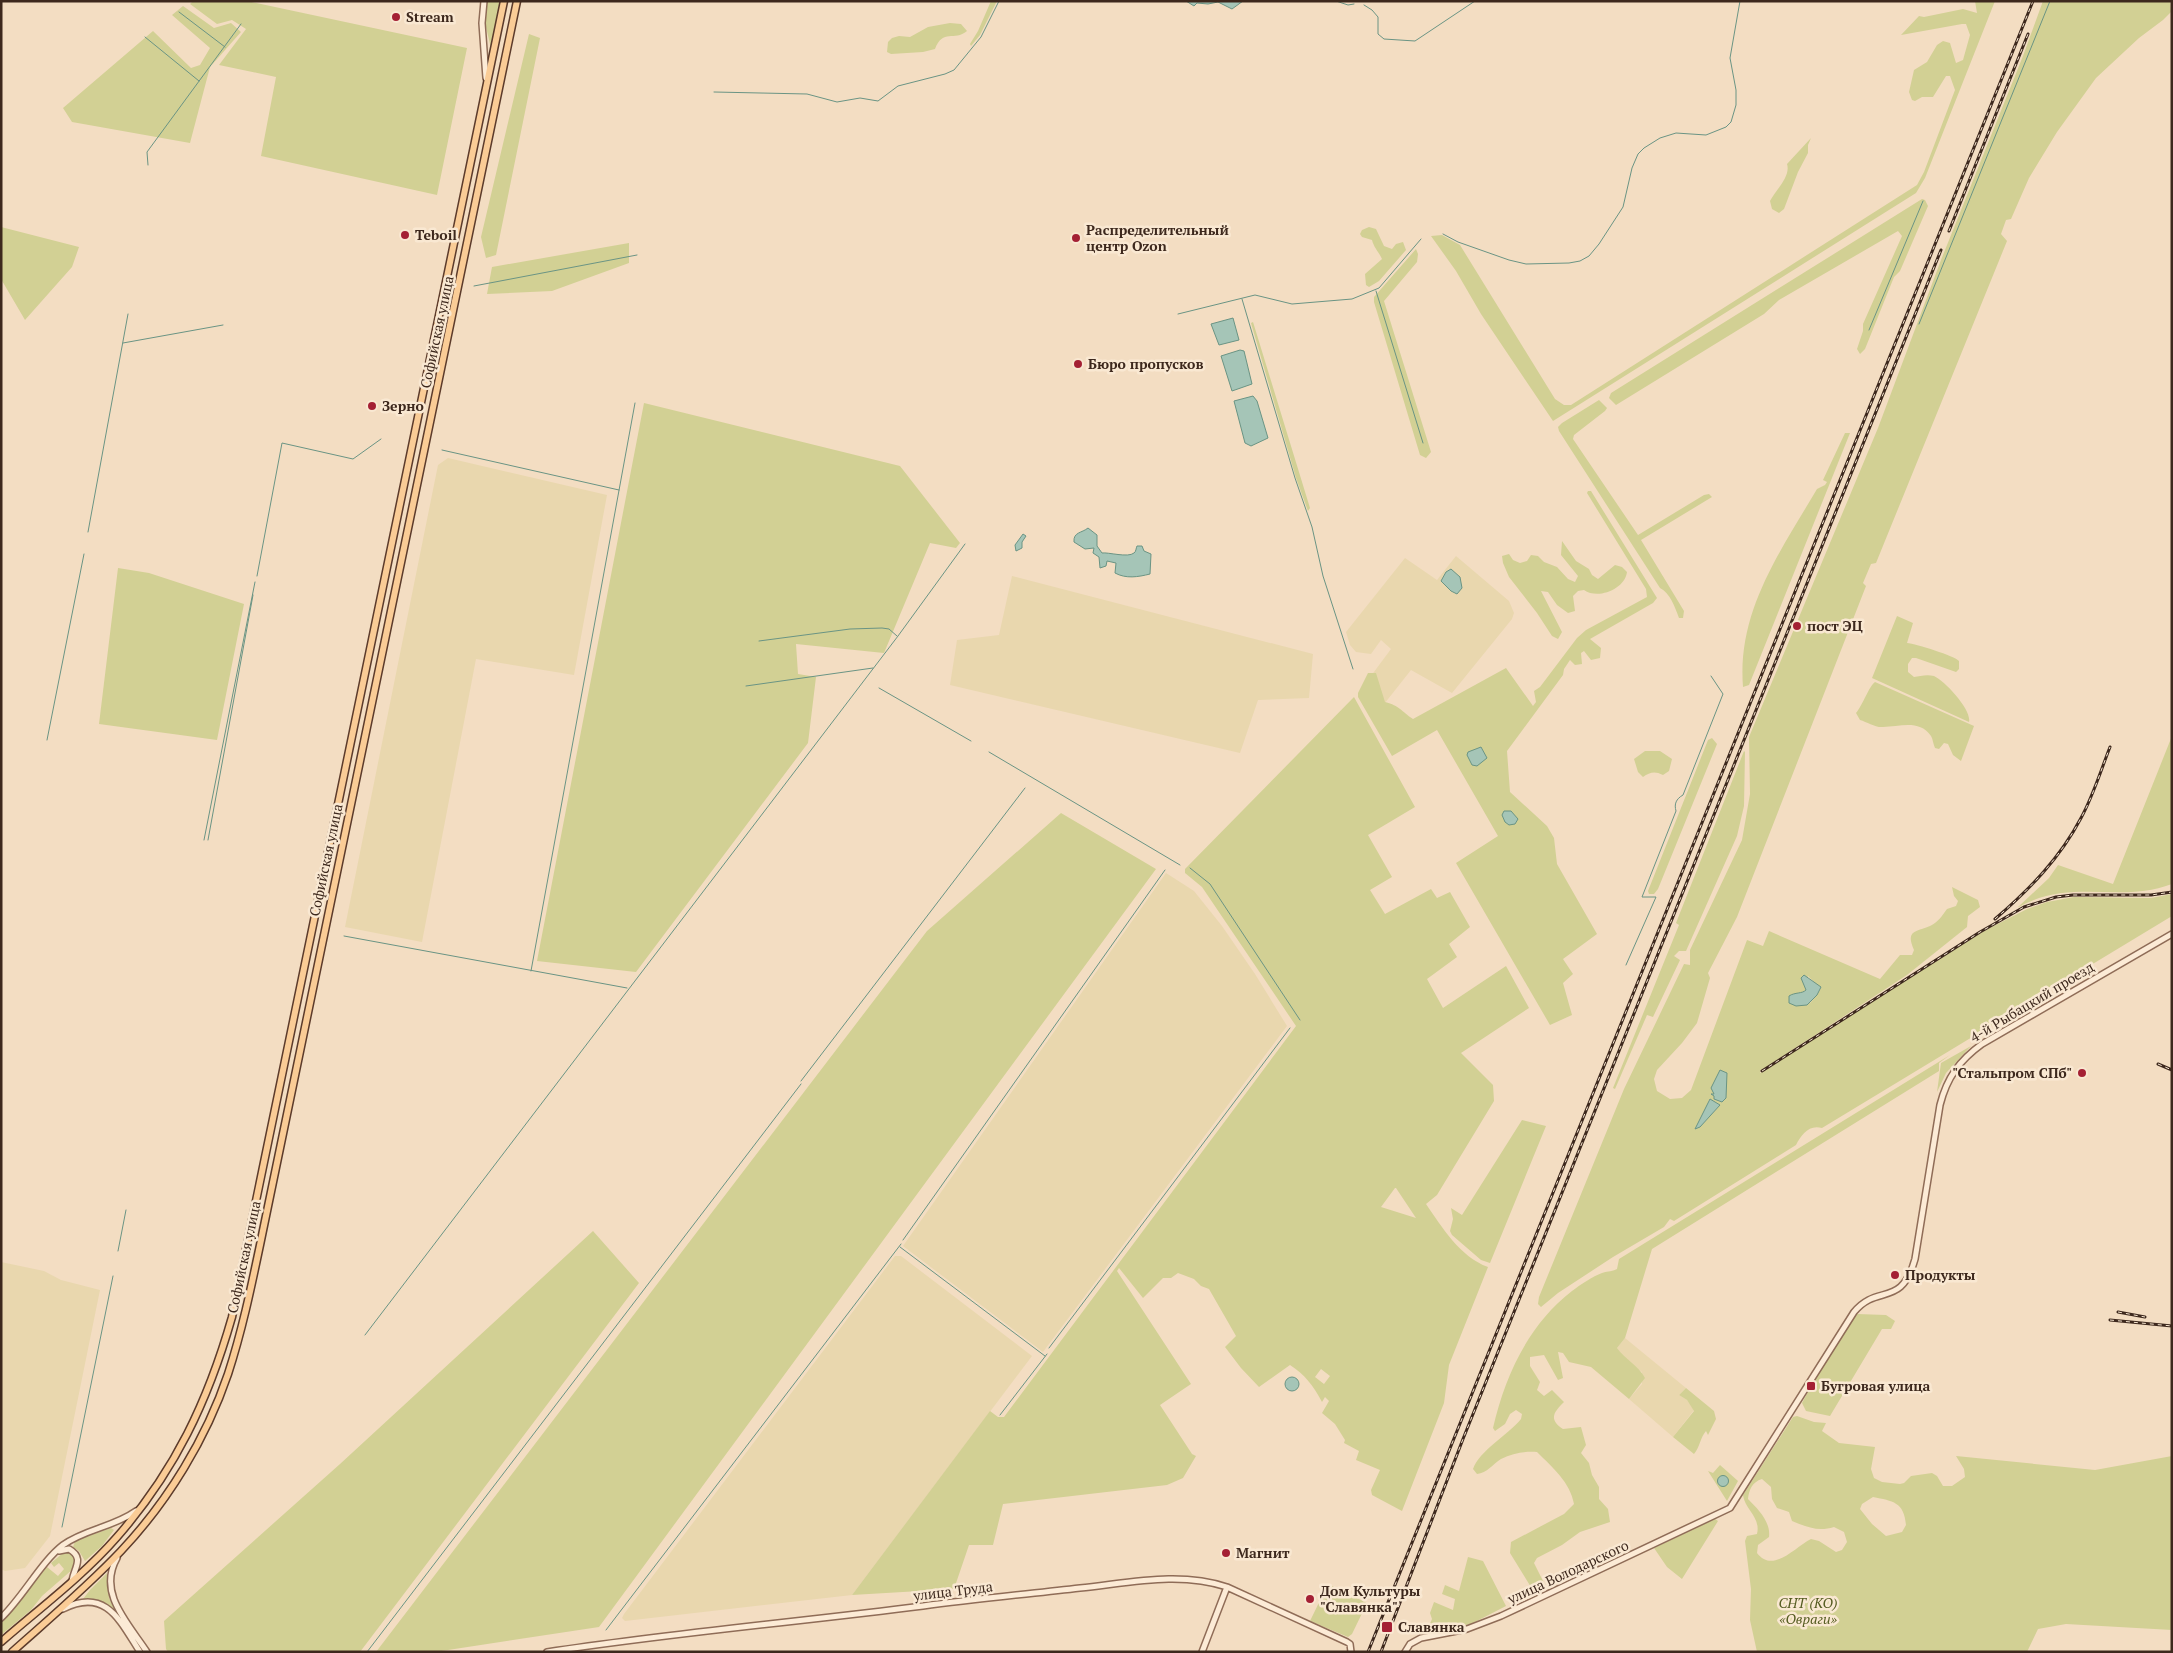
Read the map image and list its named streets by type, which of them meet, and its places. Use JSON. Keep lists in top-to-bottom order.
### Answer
{
  "streets": {
    "main road": ["Софийская улица"],
    "street": ["4-й Рыбацкий проезд", "улица Володарского", "улица Труда"]
  },
  "crossings": [
    ["4-й Рыбацкий проезд", "улица Володарского"]
  ],
  "parks": ["СНТ (КО) «Овраги»"],
  "places": {
    "other": [
      "Stream",
      "Teboil",
      "Распределительный центр Ozon",
      "Бюро пропусков",
      "Зерно",
      "пост ЭЦ",
      "\"Стальпром СПб\"",
      "Продукты",
      "Магнит",
      "Дом Культуры \"Славянка\""
    ],
    "transit": ["Бугровая улица", "Славянка"]
  }
}
